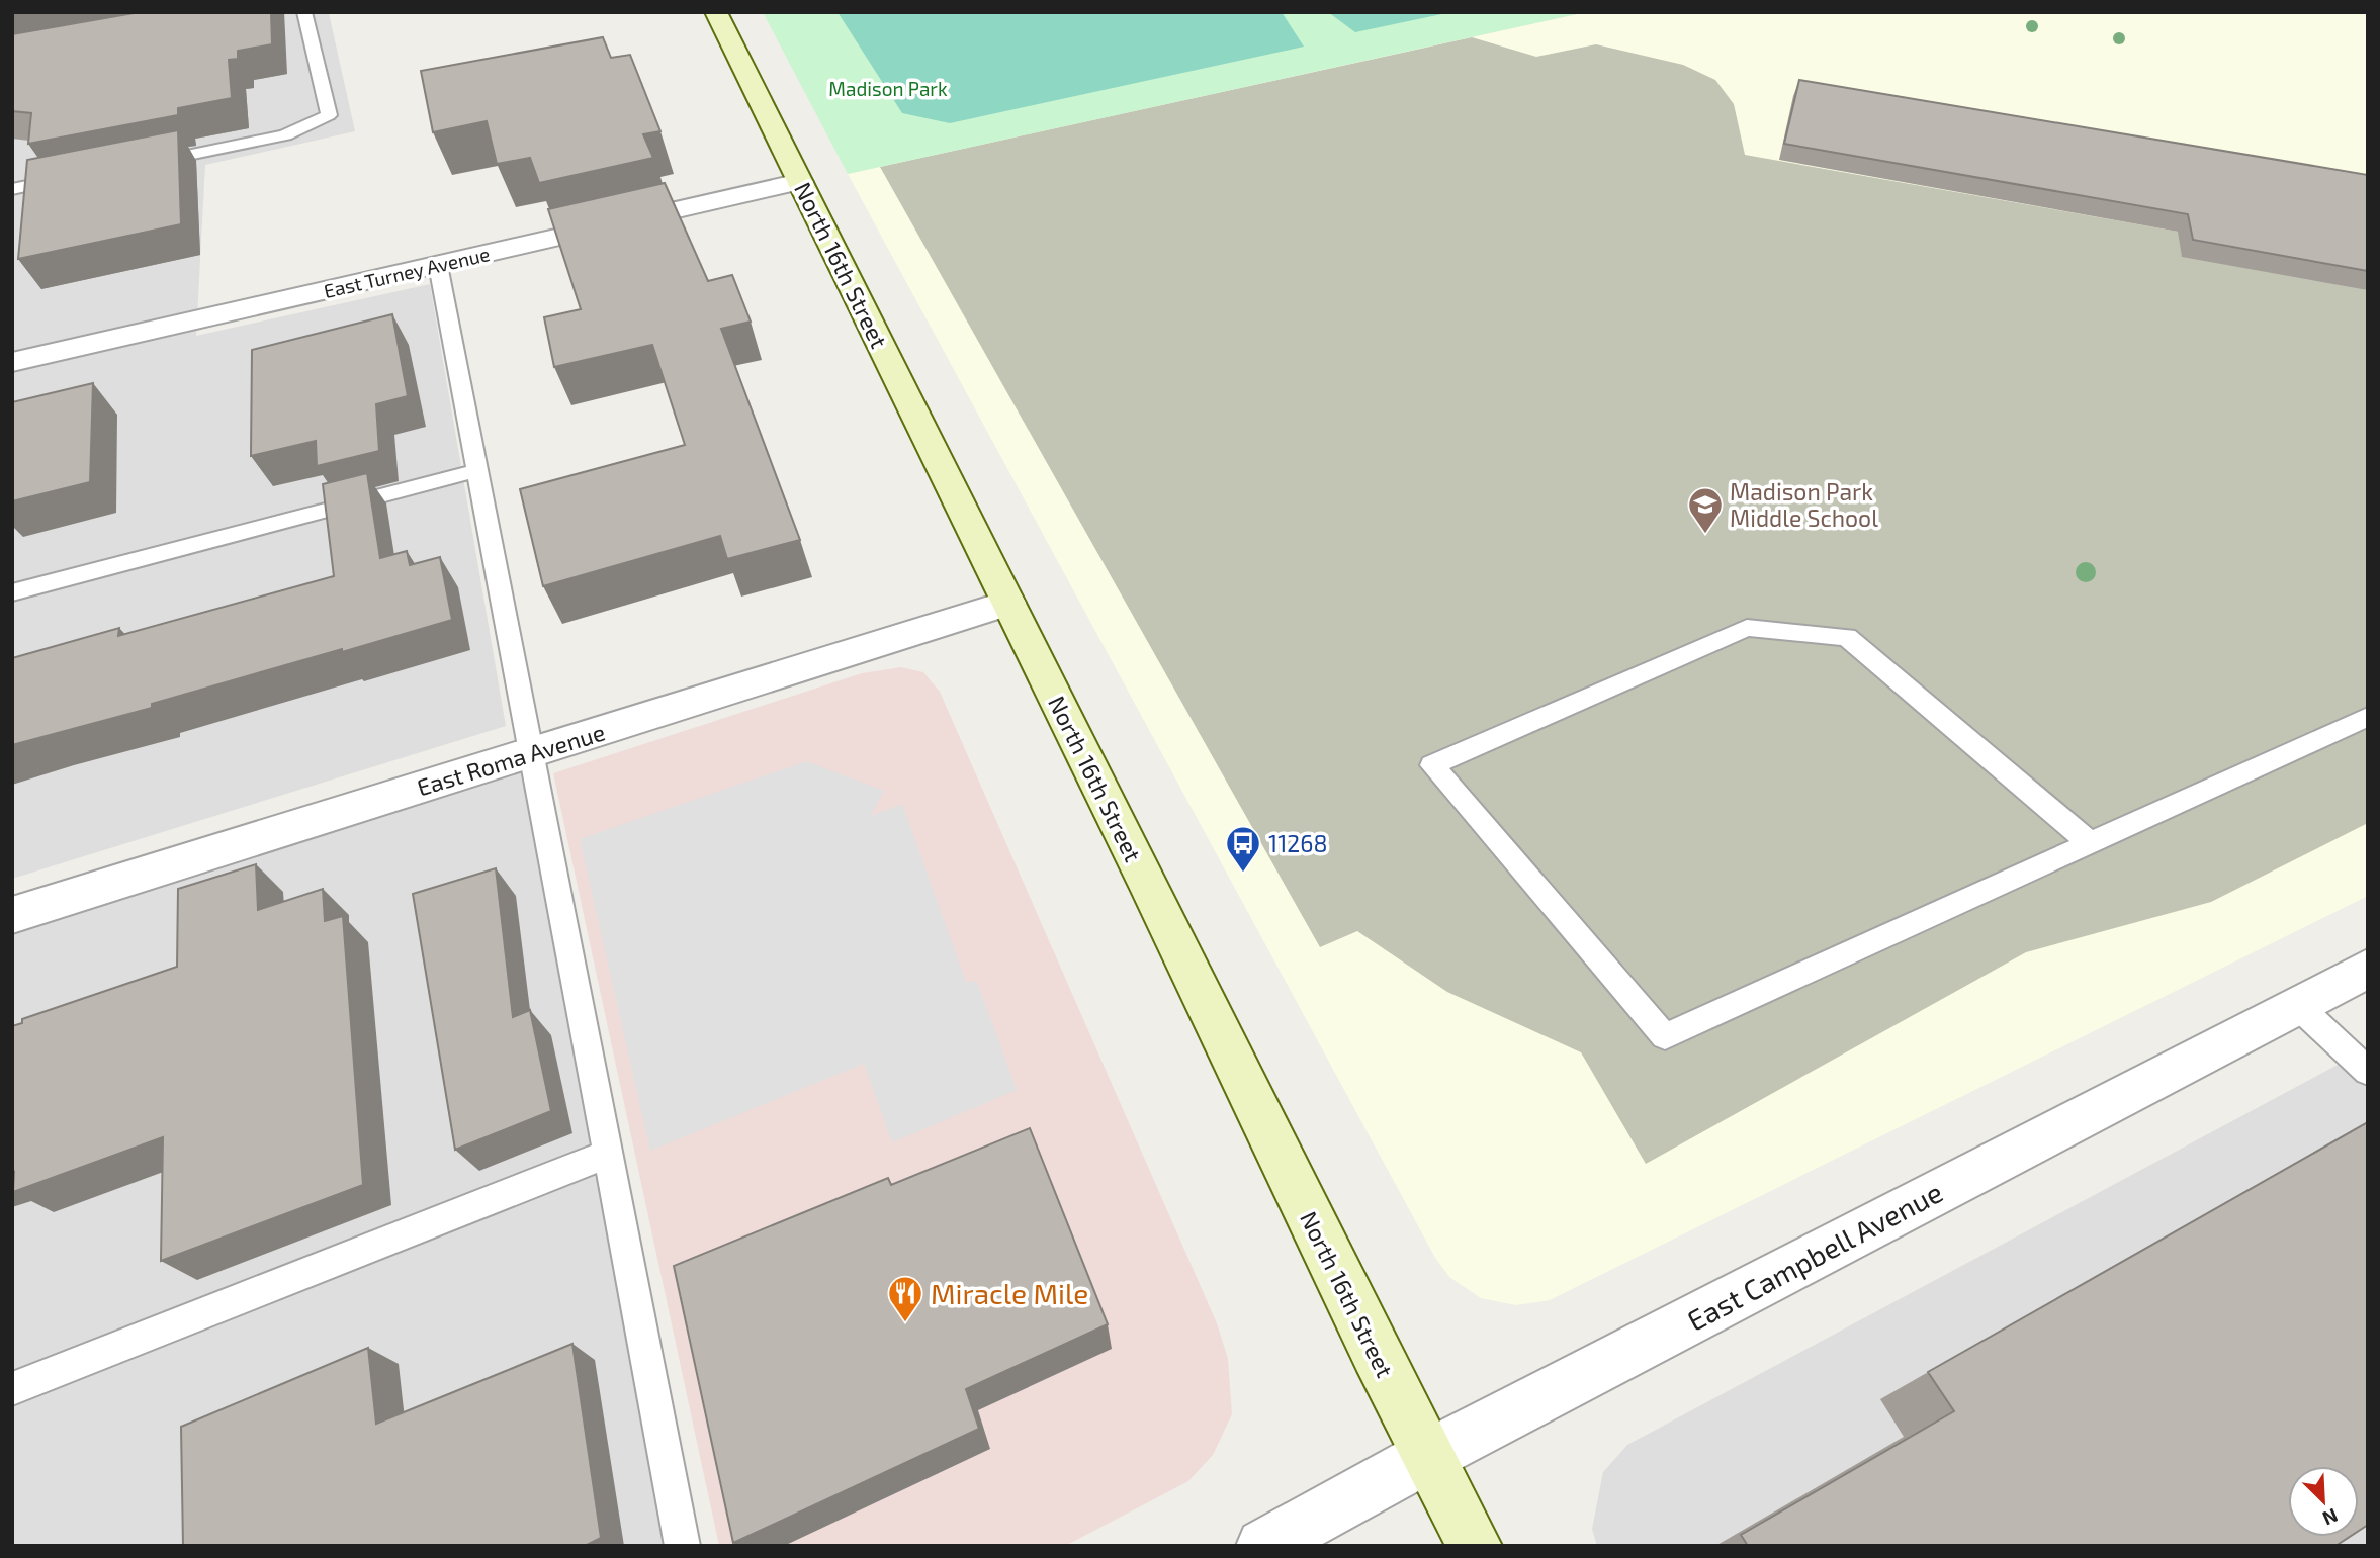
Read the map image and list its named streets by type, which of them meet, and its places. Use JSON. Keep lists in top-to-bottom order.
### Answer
{
  "streets": {
    "main road": ["North 16th Street"],
    "street": ["East Turney Avenue", "East Roma Avenue", "East Campbell Avenue"]
  },
  "crossings": [
    ["North 16th Street", "East Turney Avenue"],
    ["North 16th Street", "East Roma Avenue"],
    ["North 16th Street", "East Campbell Avenue"]
  ],
  "parks": ["Madison Park"],
  "places": {
    "school or university": ["Madison Park Middle School"],
    "bus stop": ["11268"],
    "restaurant": ["Miracle Mile"]
  },
  "north": "bottom right"
}
